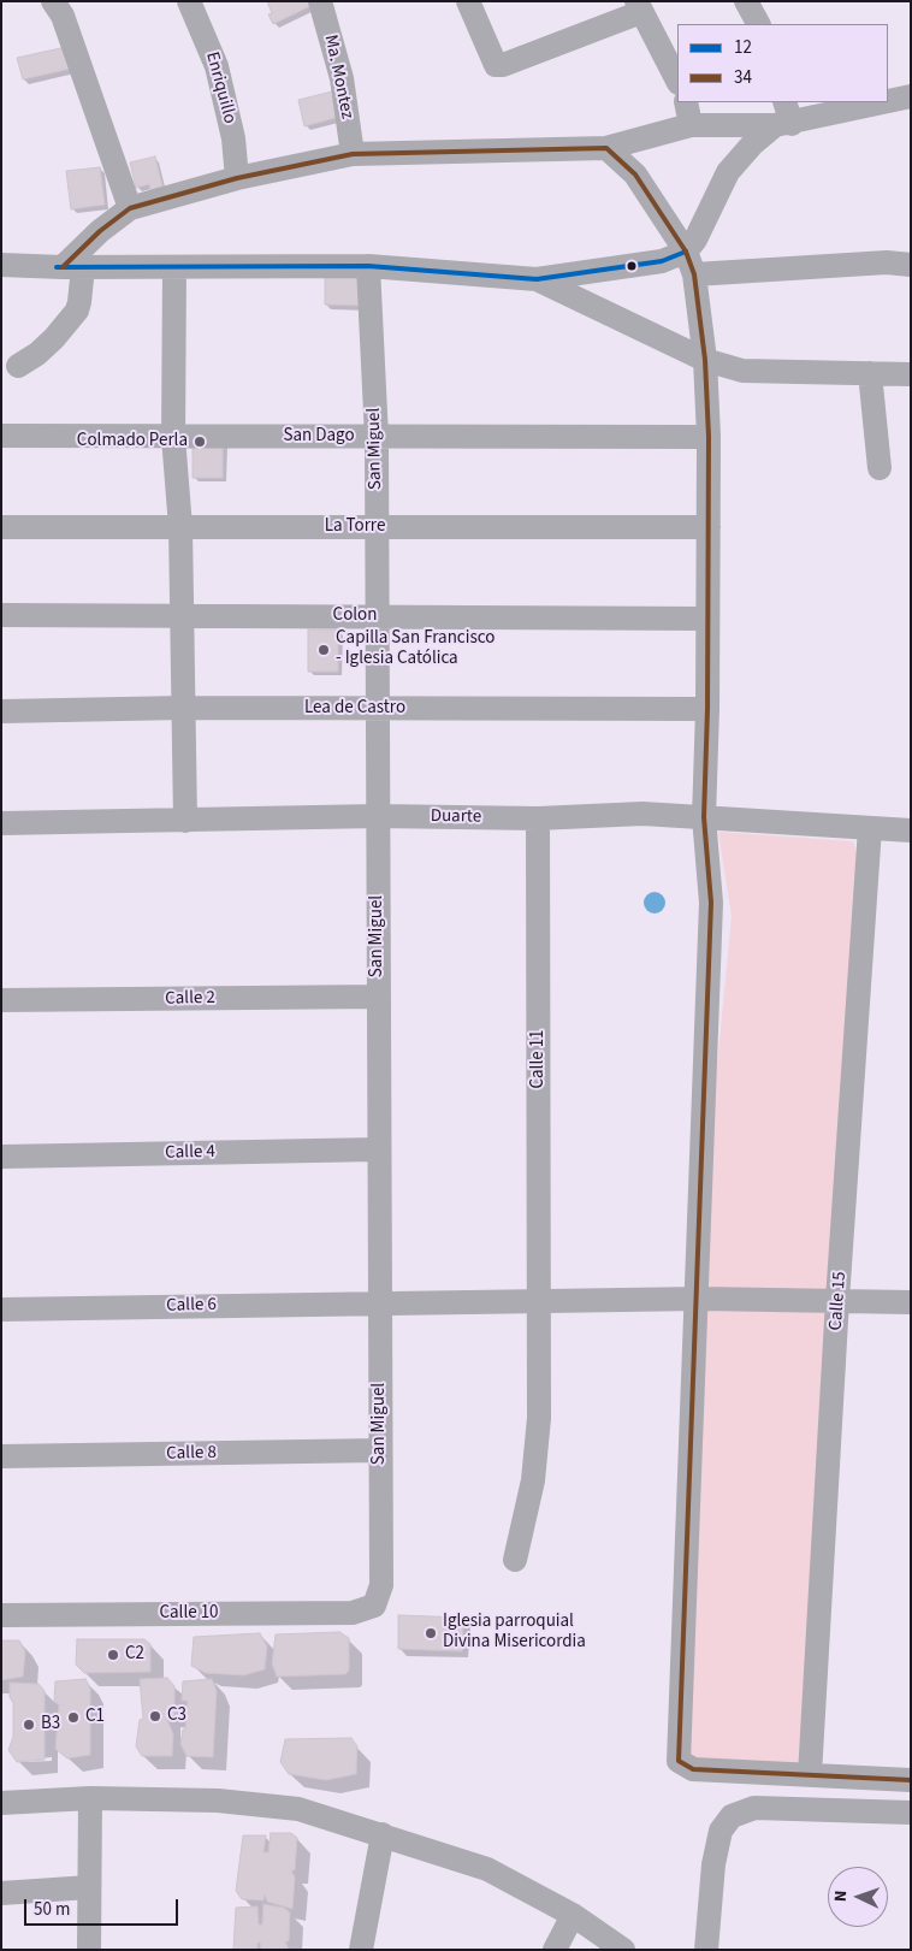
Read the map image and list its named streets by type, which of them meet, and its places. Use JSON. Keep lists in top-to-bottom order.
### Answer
{
  "streets": {
    "street": [
      "Ma. Montez",
      "Enriquillo",
      "San Dago",
      "San Miguel",
      "La Torre",
      "Colon",
      "Lea de Castro",
      "Duarte",
      "Calle 2",
      "Calle 11",
      "Calle 4",
      "Calle 15",
      "Calle 6",
      "Calle 8",
      "Calle 10"
    ]
  },
  "crossings": [
    ["San Dago", "San Miguel"],
    ["San Miguel", "La Torre"],
    ["San Miguel", "Colon"],
    ["San Miguel", "Lea de Castro"],
    ["San Miguel", "Duarte"],
    ["San Miguel", "Calle 2"],
    ["San Miguel", "Calle 4"],
    ["San Miguel", "Calle 6"],
    ["San Miguel", "Calle 8"],
    ["San Miguel", "Calle 10"],
    ["Duarte", "Calle 11"],
    ["Duarte", "Calle 15"],
    ["Calle 11", "Calle 6"],
    ["Calle 15", "Calle 6"]
  ],
  "places": [
    "Colmado Perla",
    "Capilla San Francisco - Iglesia Católica",
    "Iglesia parroquial Divina Misericordia",
    "C2",
    "C3",
    "C1",
    "B3"
  ],
  "lines": ["transit line 34", "transit line 12"],
  "legend": ["12", "34"],
  "scale_bar": "50 m",
  "north": "left"
}
